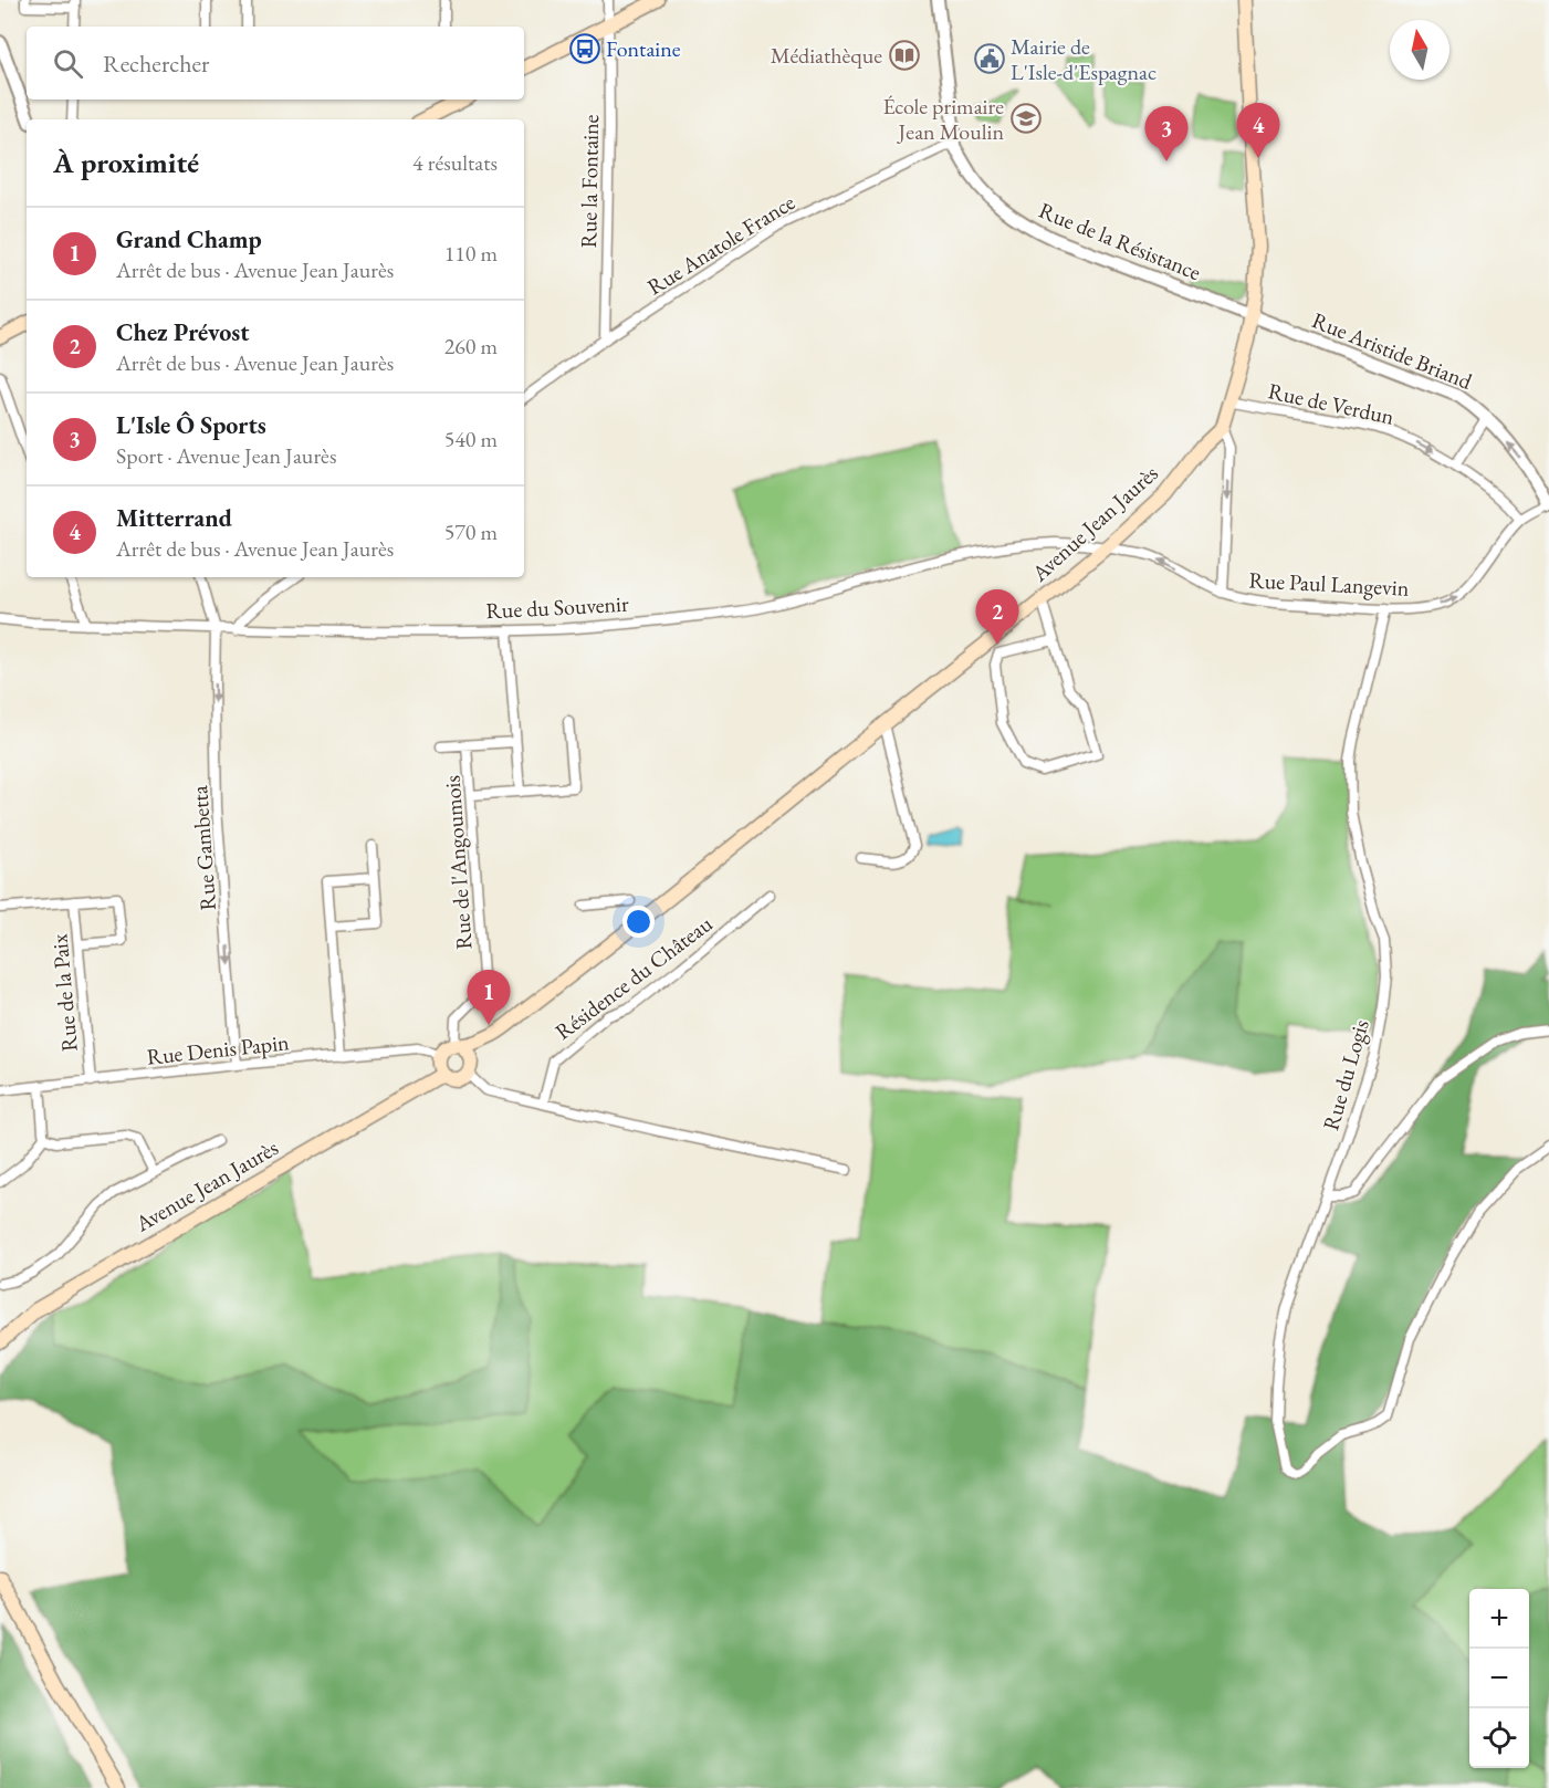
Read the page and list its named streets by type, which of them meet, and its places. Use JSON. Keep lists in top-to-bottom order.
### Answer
{
  "streets": {
    "main road": ["Avenue Jean Jaurès"],
    "street": [
      "Rue la Fontaine",
      "Rue de la Résistance",
      "Rue Anatole France",
      "Rue Aristide Briand",
      "Rue de Verdun",
      "Rue Paul Langevin",
      "Rue du Souvenir",
      "Rue Gambetta",
      "Rue de l'Angoumois",
      "Résidence du Château",
      "Rue de la Paix",
      "Rue Denis Papin",
      "Rue du Logis"
    ]
  },
  "crossings": [
    ["Rue la Fontaine", "Rue Anatole France"],
    ["Rue de la Résistance", "Rue Anatole France"],
    ["Rue de la Résistance", "Rue Aristide Briand"],
    ["Rue de Verdun", "Rue Paul Langevin"],
    ["Avenue Jean Jaurès", "Rue Paul Langevin"],
    ["Avenue Jean Jaurès", "Rue du Souvenir"],
    ["Avenue Jean Jaurès", "Rue de l'Angoumois"],
    ["Avenue Jean Jaurès", "Rue Denis Papin"],
    ["Rue Paul Langevin", "Rue du Souvenir"],
    ["Rue Paul Langevin", "Rue du Logis"],
    ["Rue du Souvenir", "Rue Gambetta"],
    ["Rue Gambetta", "Rue Denis Papin"],
    ["Rue de l'Angoumois", "Rue Denis Papin"],
    ["Rue de la Paix", "Rue Denis Papin"]
  ],
  "one_way": ["Rue de Verdun", "Rue Gambetta"],
  "places": {
    "bus stop": ["Fontaine"],
    "library": ["Médiathèque"],
    "public building": ["Mairie de L'Isle-d'Espagnac"],
    "school or university": ["École primaire Jean Moulin"]
  },
  "north": "top",
  "page": {
    "search": "Rechercher",
    "pins": [
      "4",
      "3",
      "2",
      "1"
    ],
    "heading": ["À proximité", "4 résultats"],
    "list": [
      {
        "mark": "1",
        "name": "Grand Champ",
        "note": "Arrêt de bus · Avenue Jean Jaurès",
        "value": "110 m"
      },
      {
        "mark": "2",
        "name": "Chez Prévost",
        "note": "Arrêt de bus · Avenue Jean Jaurès",
        "value": "260 m"
      },
      {
        "mark": "3",
        "name": "L'Isle Ô Sports",
        "note": "Sport · Avenue Jean Jaurès",
        "value": "540 m"
      },
      {
        "mark": "4",
        "name": "Mitterrand",
        "note": "Arrêt de bus · Avenue Jean Jaurès",
        "value": "570 m"
      }
    ],
    "map_buttons": ["+", "−"]
  }
}
